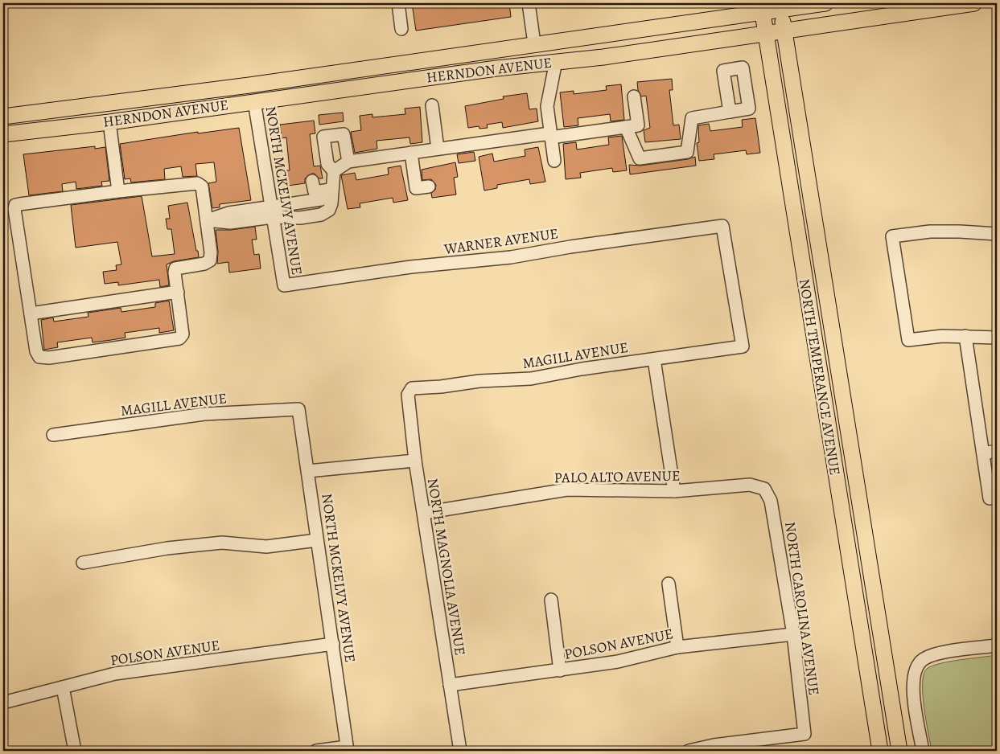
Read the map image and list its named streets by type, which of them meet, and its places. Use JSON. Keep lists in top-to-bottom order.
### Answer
{
  "streets": {
    "main road": ["HERNDON AVENUE", "NORTH TEMPERANCE AVENUE"],
    "street": [
      "NORTH MCKELVY AVENUE",
      "WARNER AVENUE",
      "MAGILL AVENUE",
      "PALO ALTO AVENUE",
      "NORTH MAGNOLIA AVENUE",
      "NORTH CAROLINA AVENUE",
      "POLSON AVENUE"
    ]
  },
  "crossings": [
    ["HERNDON AVENUE", "NORTH MCKELVY AVENUE"],
    ["HERNDON AVENUE", "NORTH TEMPERANCE AVENUE"],
    ["NORTH MCKELVY AVENUE", "WARNER AVENUE"],
    ["NORTH MCKELVY AVENUE", "MAGILL AVENUE"],
    ["NORTH MCKELVY AVENUE", "POLSON AVENUE"],
    ["WARNER AVENUE", "MAGILL AVENUE"],
    ["MAGILL AVENUE", "NORTH MAGNOLIA AVENUE"],
    ["PALO ALTO AVENUE", "NORTH MAGNOLIA AVENUE"],
    ["PALO ALTO AVENUE", "NORTH CAROLINA AVENUE"],
    ["NORTH MAGNOLIA AVENUE", "POLSON AVENUE"],
    ["NORTH CAROLINA AVENUE", "POLSON AVENUE"]
  ]
}
